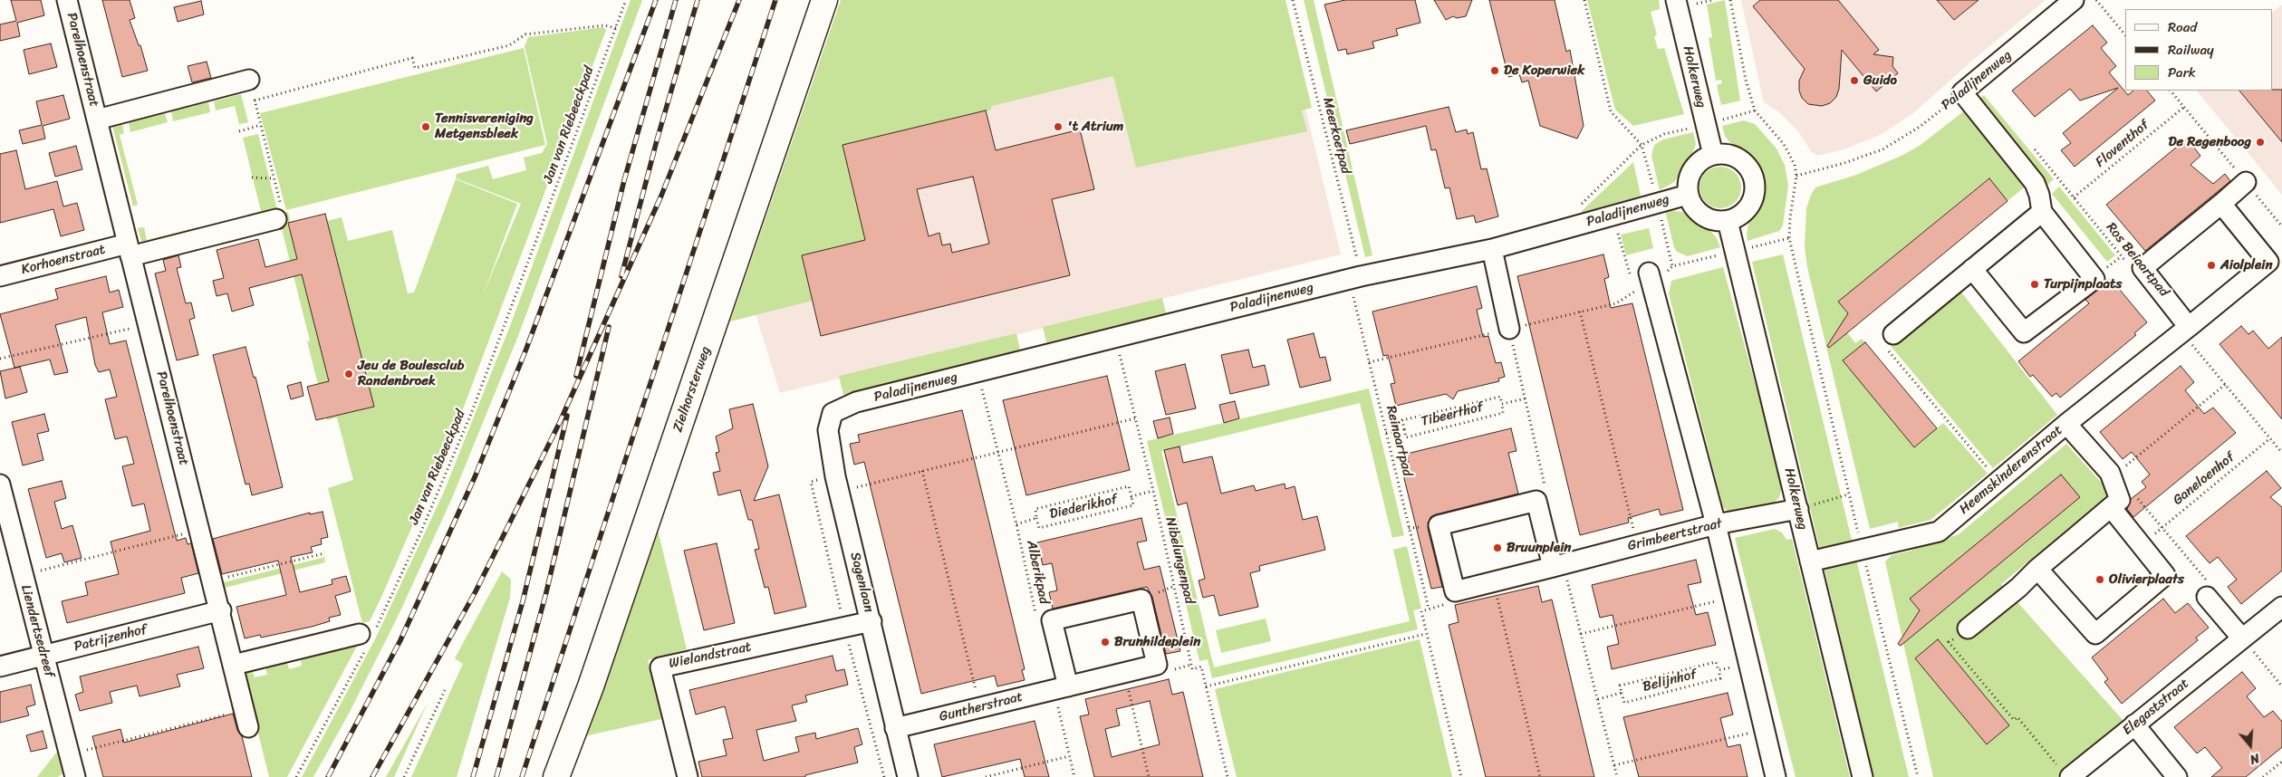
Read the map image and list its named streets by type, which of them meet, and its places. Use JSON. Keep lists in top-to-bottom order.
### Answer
{
  "streets": {
    "main road": ["Zielhorsterweg"],
    "street": [
      "Parelhoenstraat",
      "Holkerweg",
      "Paladijnenweg",
      "Korhoenstraat",
      "Heemskinderenstraat",
      "Grimbeertstraat",
      "Sagenlaan",
      "Liendertsedreef",
      "Patrijzenhof",
      "Wielandstraat",
      "Guntherstraat",
      "Elegaststraat"
    ],
    "path": [
      "Jan van Riebeeckpad",
      "Meerkoetpad",
      "Floventhof",
      "Ros Beiaartpad",
      "Tibeerthof",
      "Reinaartpad",
      "Ganeloenhof",
      "Diederikhof",
      "Nibelungenpad",
      "Alberikpad",
      "Belijnhof"
    ]
  },
  "crossings": [
    ["Parelhoenstraat", "Korhoenstraat"],
    ["Parelhoenstraat", "Patrijzenhof"],
    ["Holkerweg", "Paladijnenweg"],
    ["Holkerweg", "Heemskinderenstraat"],
    ["Holkerweg", "Grimbeertstraat"],
    ["Paladijnenweg", "Meerkoetpad"],
    ["Paladijnenweg", "Reinaartpad"],
    ["Paladijnenweg", "Nibelungenpad"],
    ["Paladijnenweg", "Alberikpad"],
    ["Paladijnenweg", "Sagenlaan"],
    ["Meerkoetpad", "Reinaartpad"],
    ["Floventhof", "Ros Beiaartpad"],
    ["Tibeerthof", "Reinaartpad"],
    ["Diederikhof", "Nibelungenpad"],
    ["Diederikhof", "Alberikpad"],
    ["Sagenlaan", "Wielandstraat"],
    ["Sagenlaan", "Guntherstraat"],
    ["Liendertsedreef", "Patrijzenhof"]
  ],
  "places": [
    "De Koperwiek",
    "Guido",
    "Tennisvereniging Metgensbleek",
    "'t Atrium",
    "De Regenboog",
    "Aiolplein",
    "Turpijnplaats",
    "Jeu de Boulesclub Randenbroek",
    "Bruunplein",
    "Olivierplaats",
    "Brunhildeplein"
  ],
  "legend": ["Road", "Railway", "Park"],
  "north": "bottom"
}
